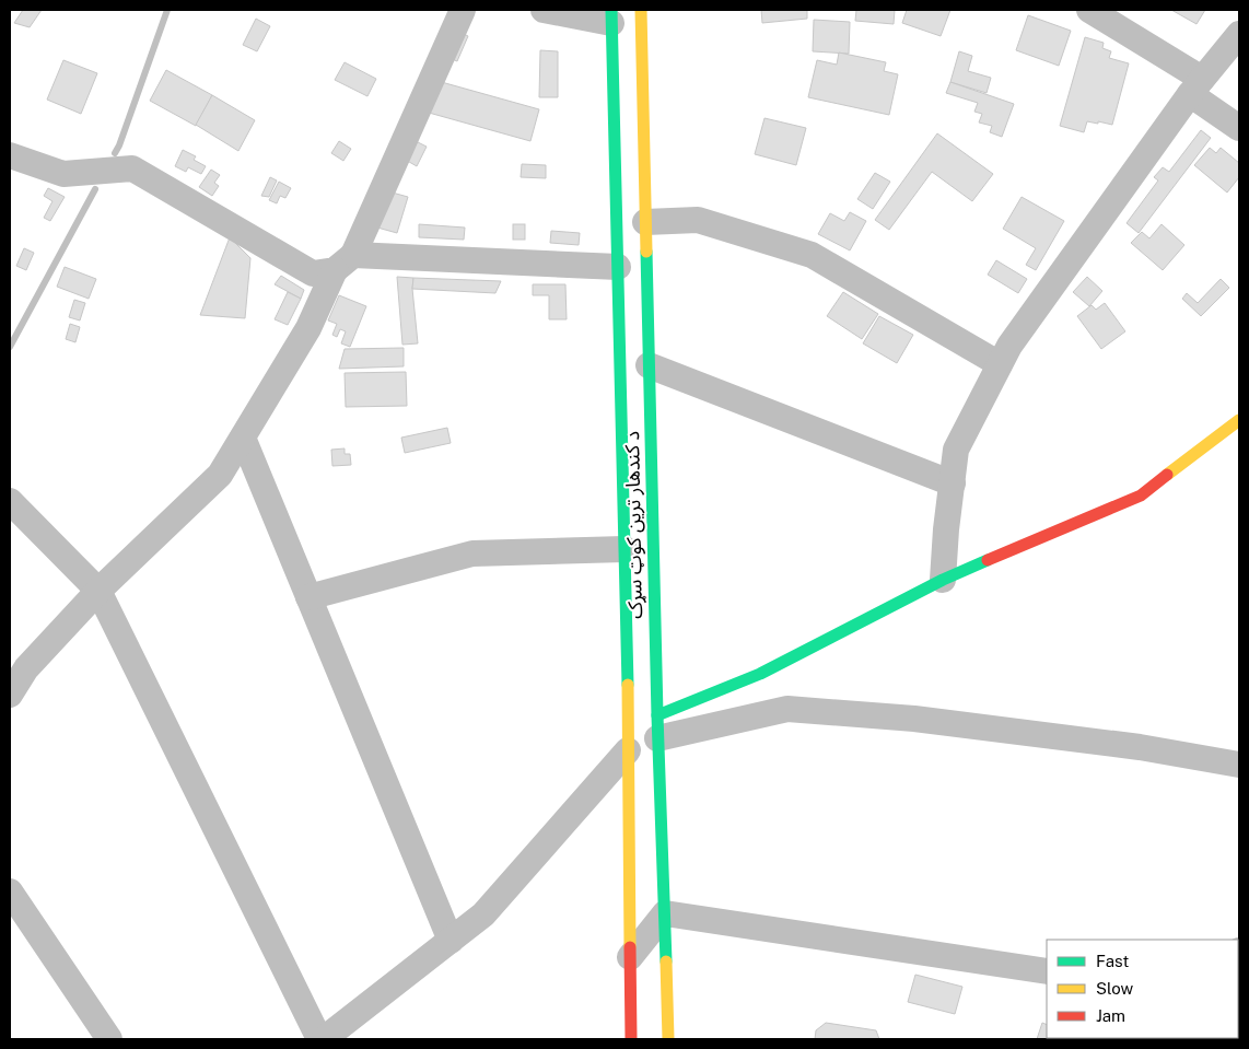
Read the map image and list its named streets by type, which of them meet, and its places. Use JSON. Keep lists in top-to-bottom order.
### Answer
{
  "streets": {
    "main road": ["د کندهار ترين کوټ سړک"]
  },
  "legend": ["Fast", "Slow", "Jam"]
}
